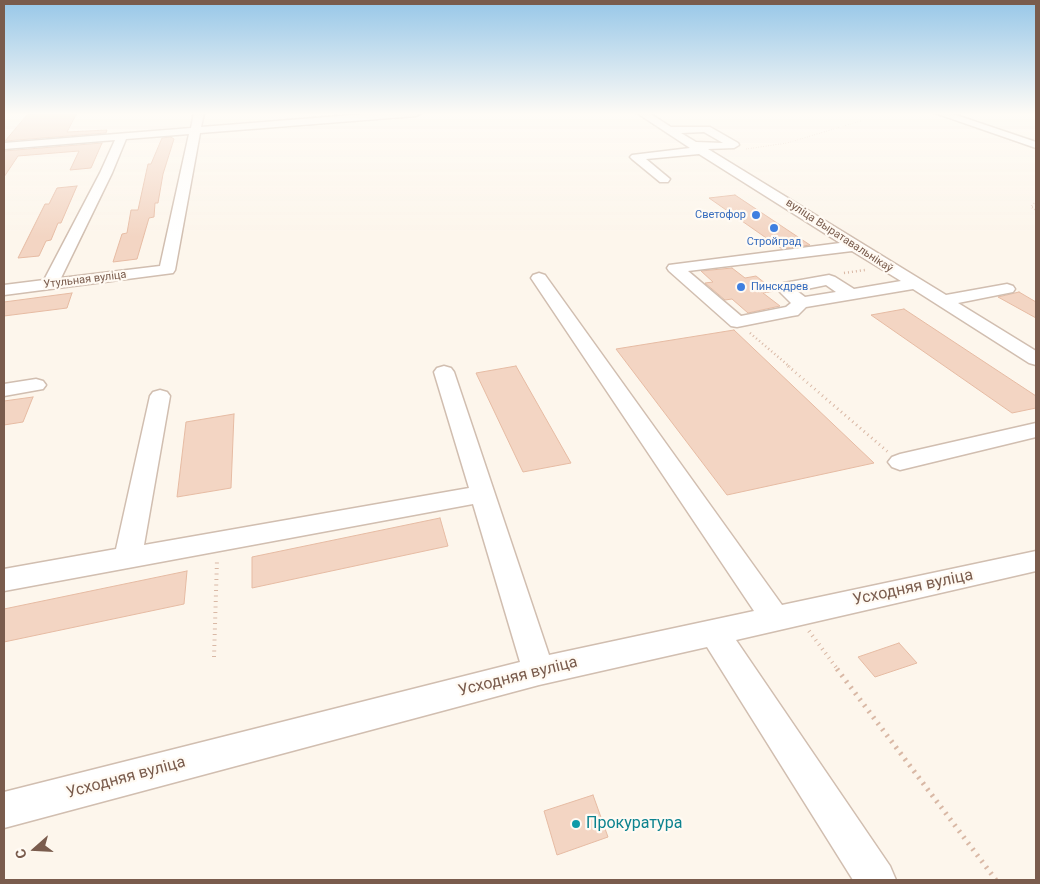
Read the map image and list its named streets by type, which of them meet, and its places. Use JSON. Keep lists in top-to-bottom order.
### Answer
{
  "streets": {
    "street": ["вуліца Выратавальнікаў", "Утульная вуліца", "Усходняя вуліца"]
  },
  "places": [
    "Светофор",
    "Стройград",
    "Пинскдрев",
    "Прокуратура"
  ],
  "north": "left"
}
